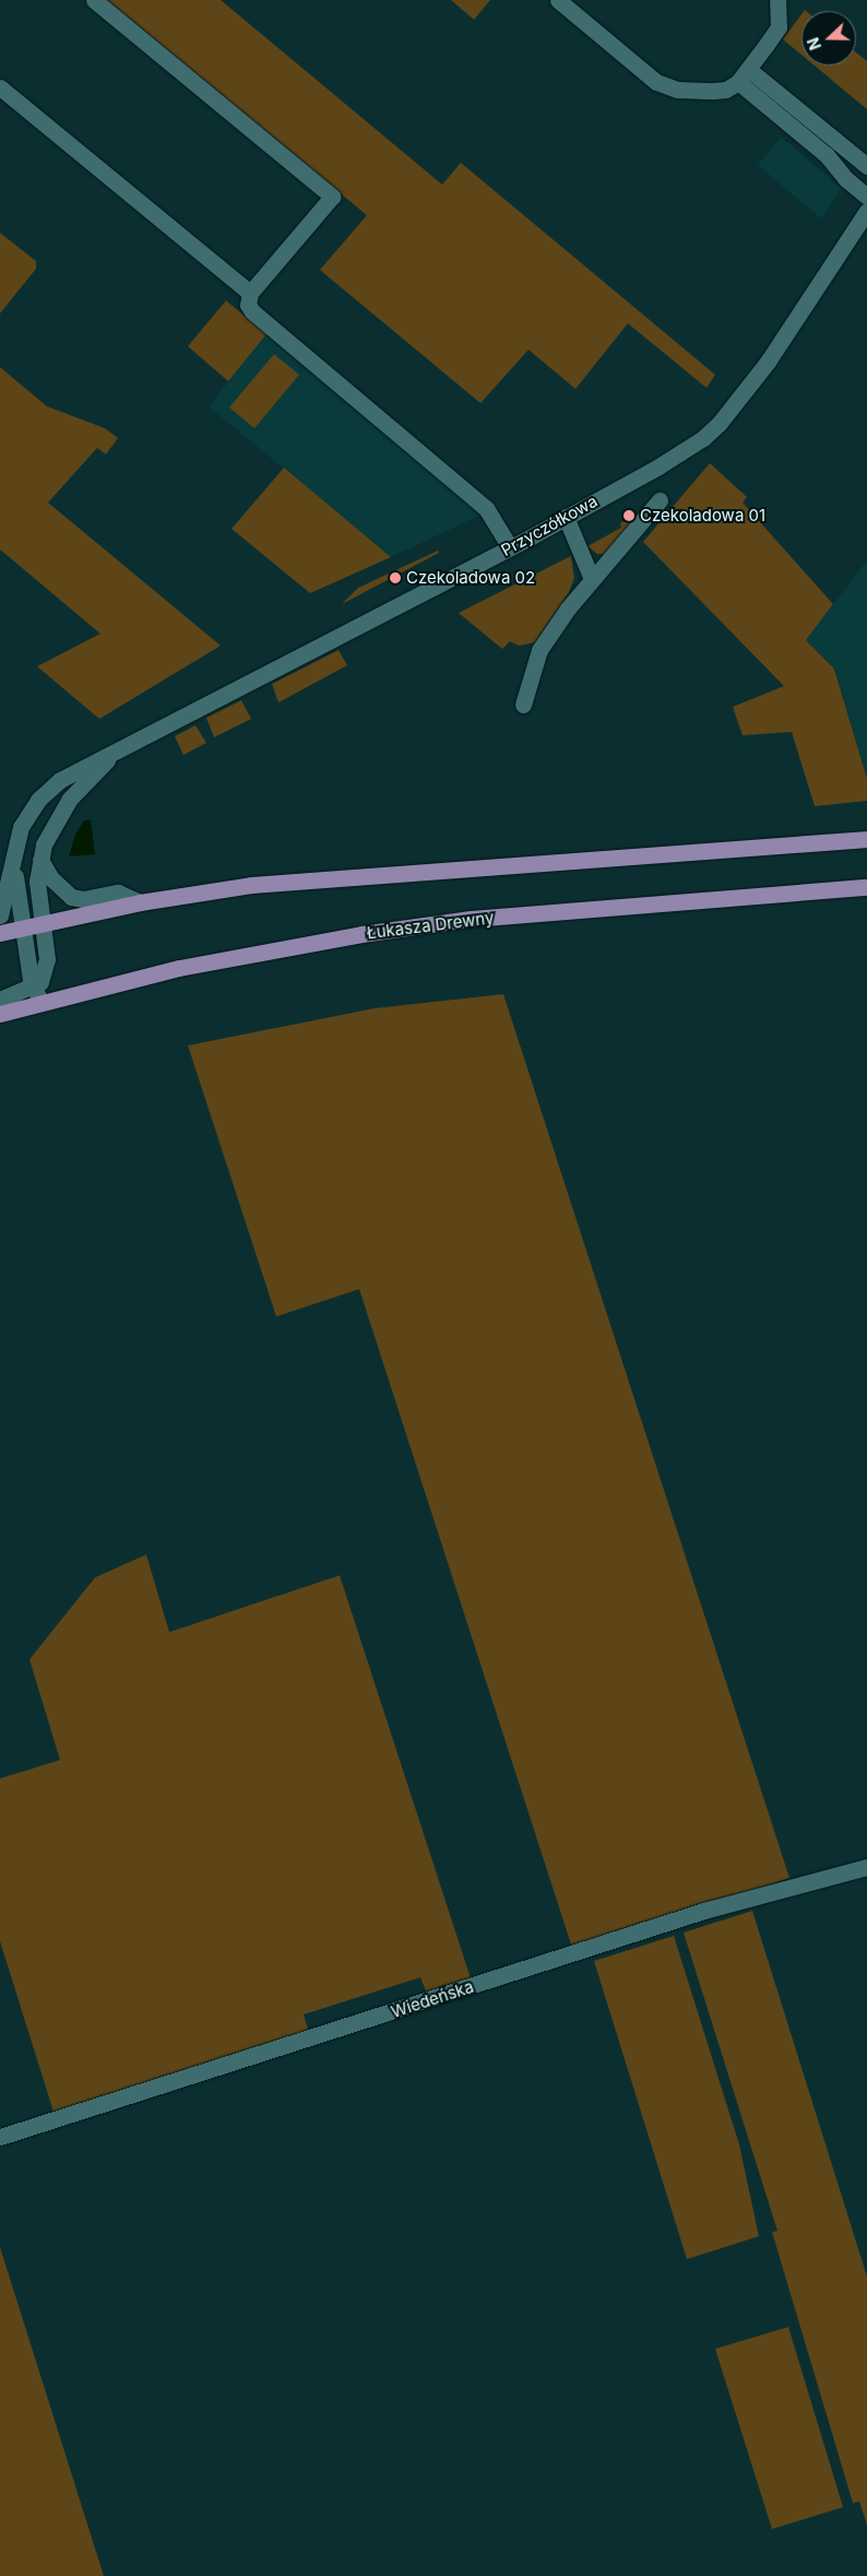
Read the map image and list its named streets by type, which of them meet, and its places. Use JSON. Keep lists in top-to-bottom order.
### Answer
{
  "streets": {
    "main road": ["Łukasza Drewny"],
    "street": ["Przyczółkowa", "Wiedeńska"]
  },
  "places": ["Czekoladowa 01", "Czekoladowa 02"],
  "north": "left"
}
